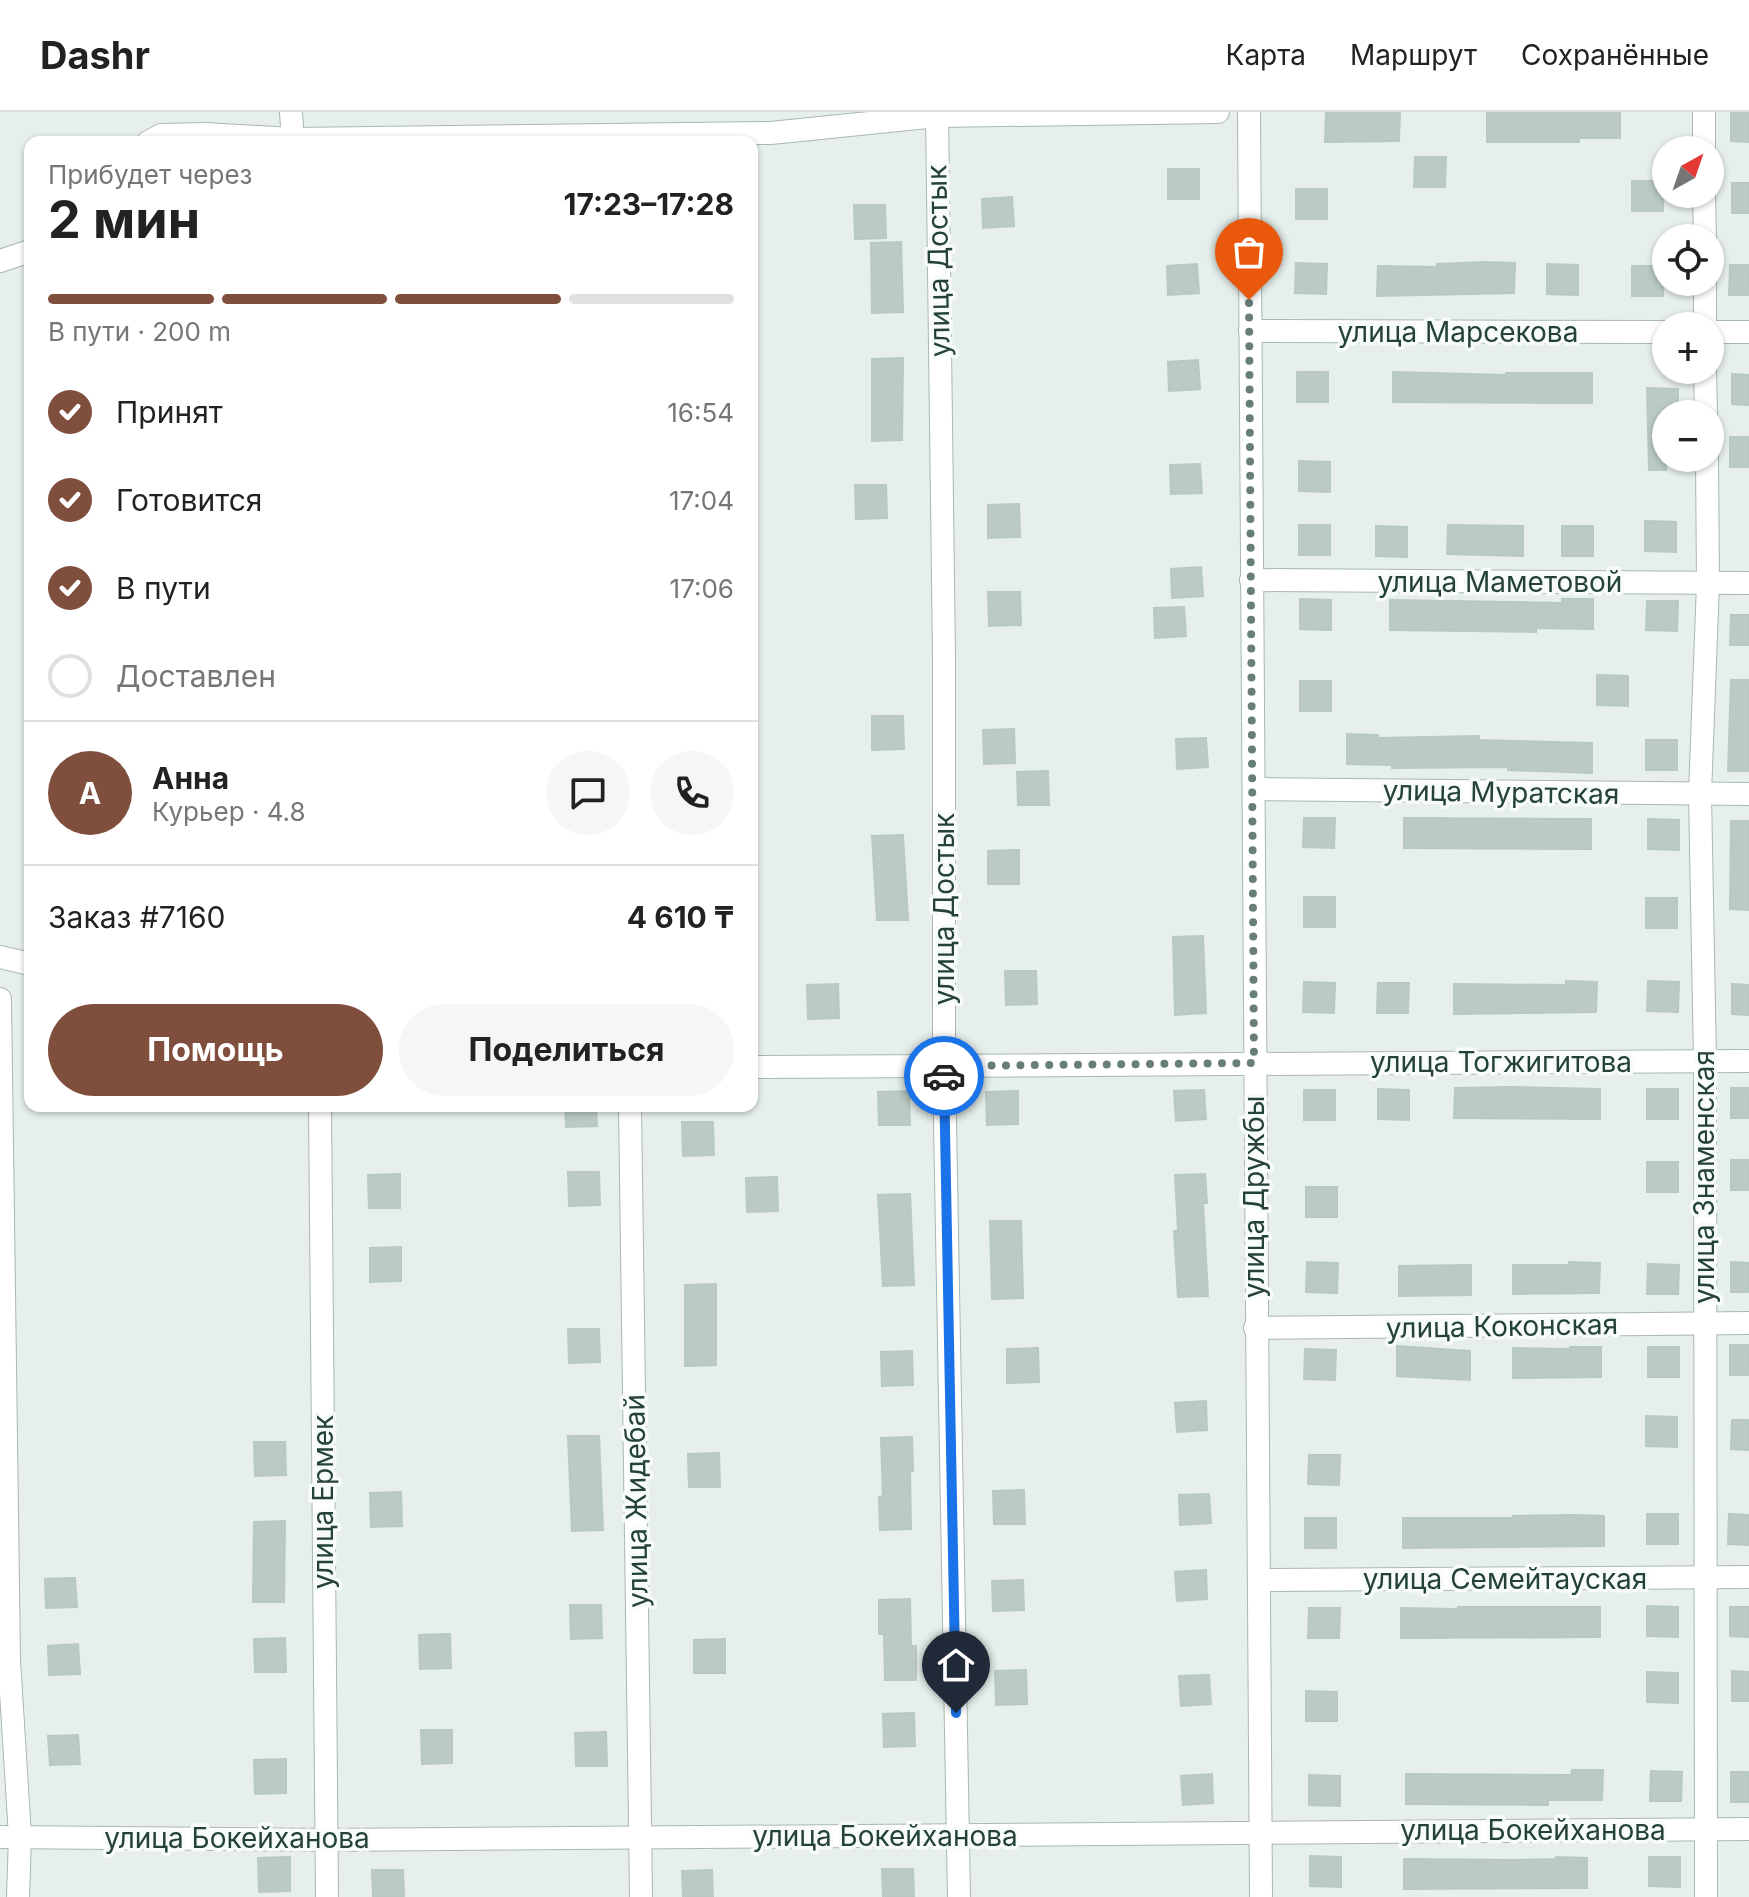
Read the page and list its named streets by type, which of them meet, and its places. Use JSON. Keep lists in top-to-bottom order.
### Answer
{
  "streets": {
    "street": [
      "улица Достык",
      "улица Марсекова",
      "улица Маметовой",
      "улица Муратская",
      "улица Тогжигитова",
      "улица Знаменская",
      "улица Дружбы",
      "улица Коконская",
      "улица Жидебай",
      "улица Ермек",
      "улица Семейтауская",
      "улица Бокейханова"
    ]
  },
  "crossings": [
    ["улица Достык", "улица Тогжигитова"],
    ["улица Достык", "улица Бокейханова"],
    ["улица Марсекова", "улица Дружбы"],
    ["улица Маметовой", "улица Знаменская"],
    ["улица Маметовой", "улица Дружбы"],
    ["улица Муратская", "улица Знаменская"],
    ["улица Муратская", "улица Дружбы"],
    ["улица Тогжигитова", "улица Знаменская"],
    ["улица Тогжигитова", "улица Дружбы"],
    ["улица Знаменская", "улица Коконская"],
    ["улица Знаменская", "улица Семейтауская"],
    ["улица Знаменская", "улица Бокейханова"],
    ["улица Дружбы", "улица Коконская"],
    ["улица Дружбы", "улица Семейтауская"],
    ["улица Дружбы", "улица Бокейханова"],
    ["улица Жидебай", "улица Бокейханова"],
    ["улица Ермек", "улица Бокейханова"]
  ],
  "north": "top right",
  "page": {
    "header": "Dashr",
    "nav": ["Карта", "Маршрут", "Сохранённые"],
    "map_buttons": ["+", "−"],
    "heading": ["2 мин", "Прибудет через", "17:23–17:28"],
    "panel": [
      "Анна",
      "Курьер · 4.8",
      "Заказ #7160",
      "4 610 ₸"
    ],
    "bar": "В пути · 200 m",
    "list": [
      ["Принят", "16:54"],
      ["Готовится", "17:04"],
      ["В пути", "17:06"],
      "Доставлен"
    ],
    "round": "А",
    "buttons": ["Помощь", "Поделиться"]
  }
}
